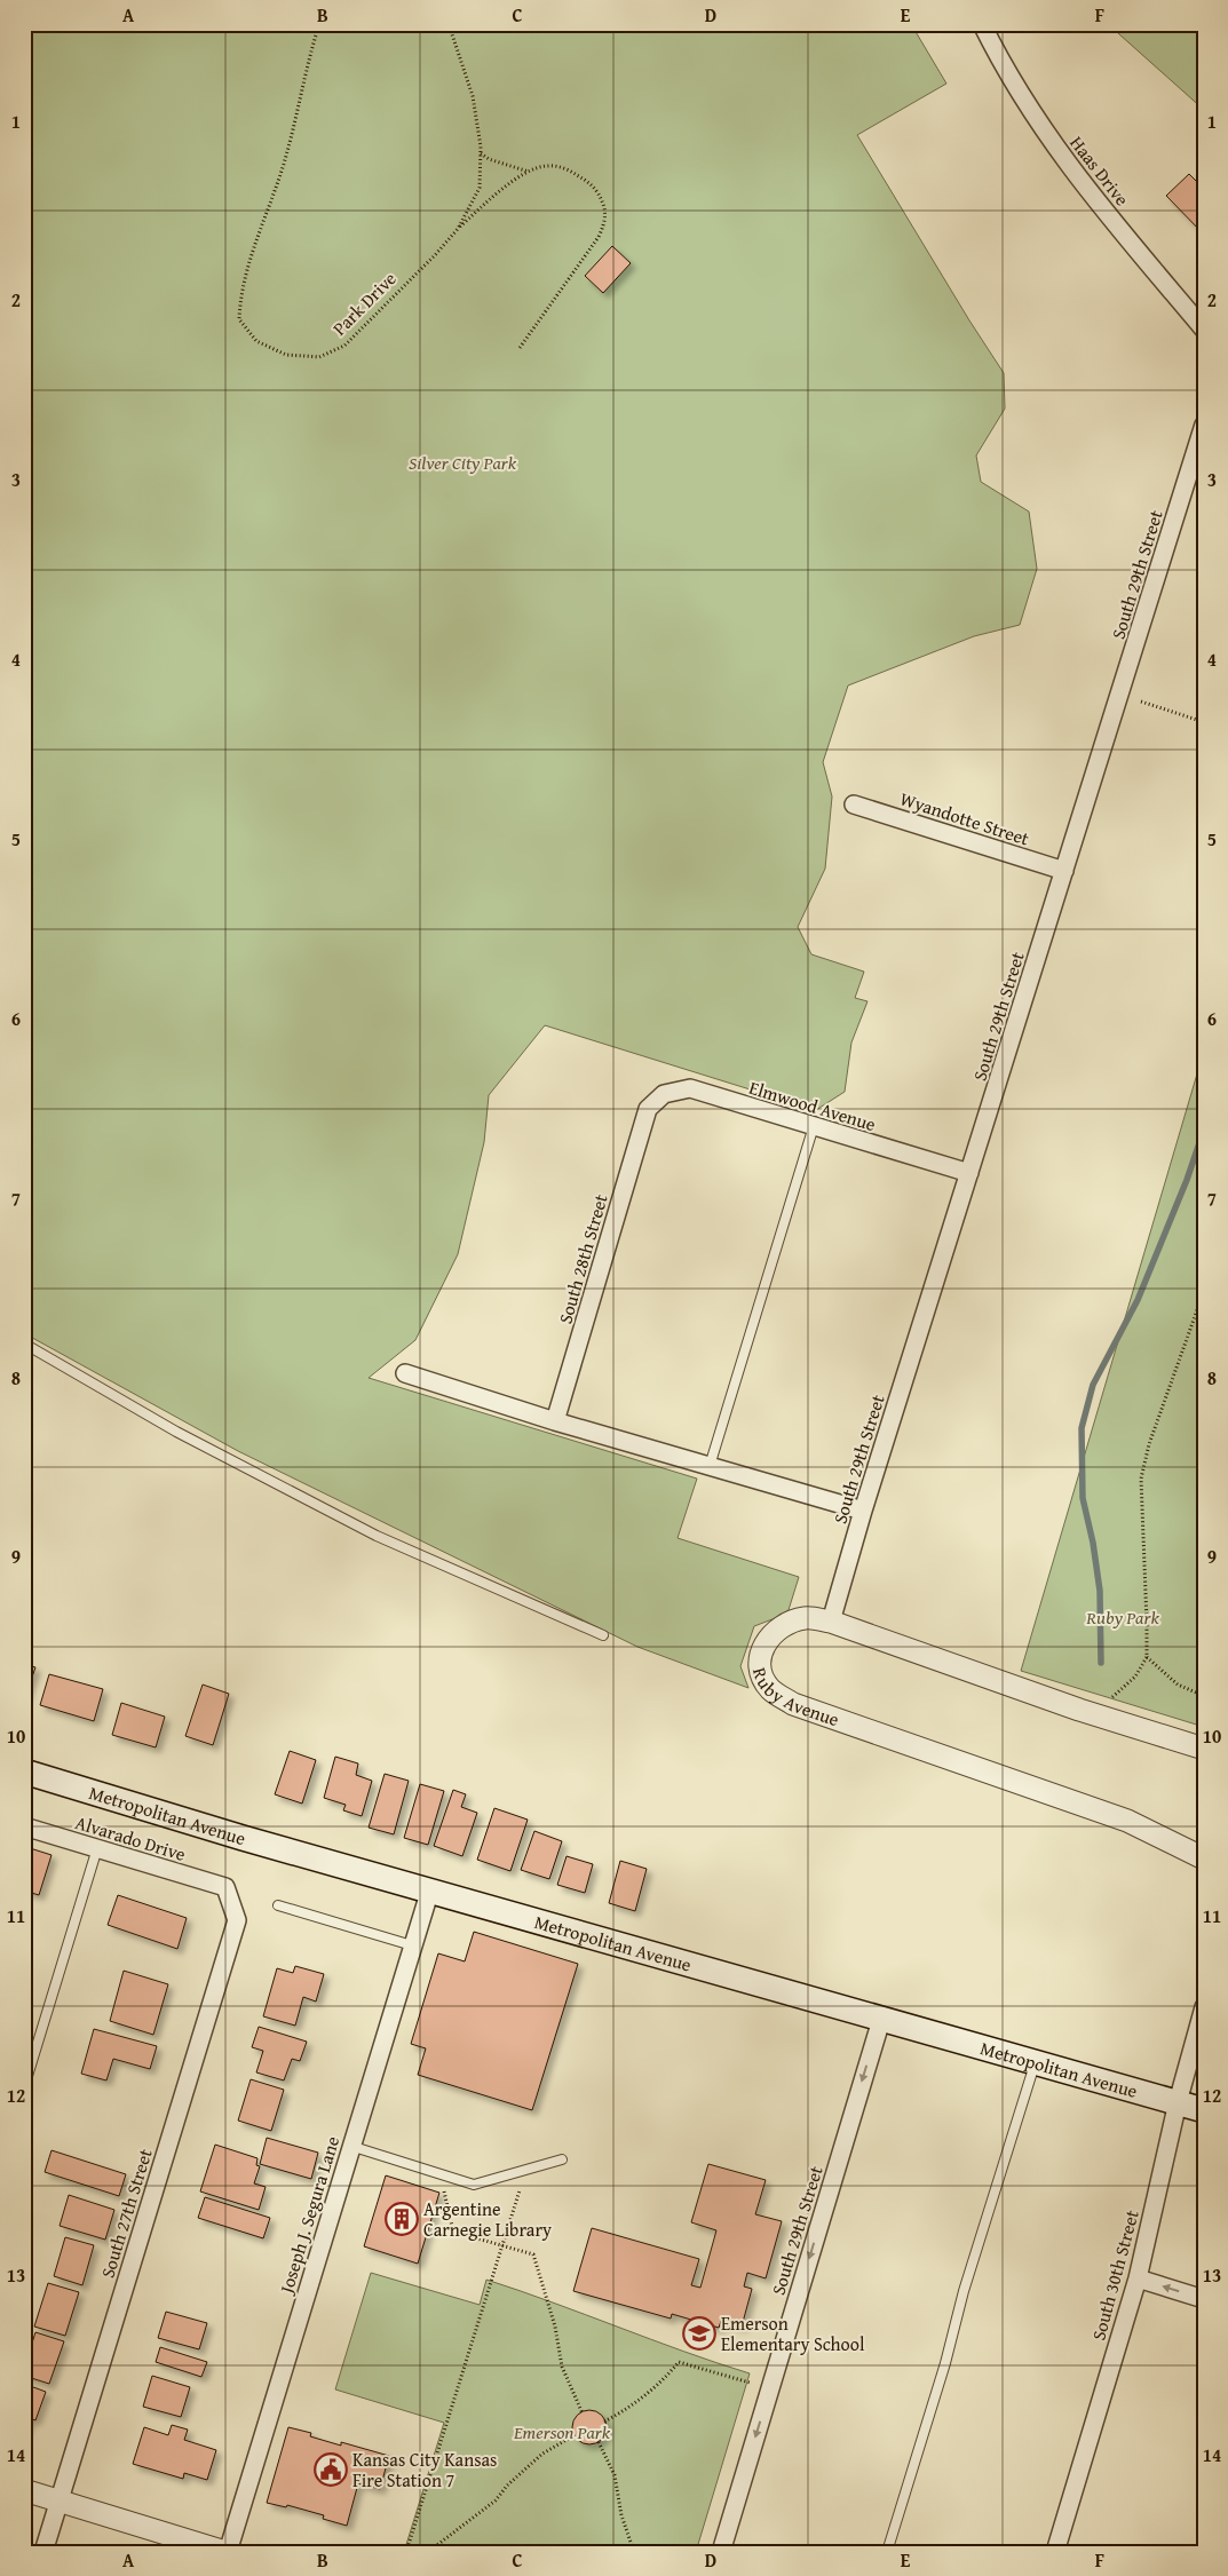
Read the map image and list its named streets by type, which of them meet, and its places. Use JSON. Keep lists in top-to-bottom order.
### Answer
{
  "streets": {
    "main road": ["Metropolitan Avenue"],
    "street": [
      "Haas Drive",
      "South 29th Street",
      "Wyandotte Street",
      "Elmwood Avenue",
      "South 28th Street",
      "Ruby Avenue",
      "Alvarado Drive",
      "South 27th Street",
      "Joseph J. Segura Lane",
      "South 30th Street"
    ],
    "path": ["Park Drive"]
  },
  "crossings": [
    ["South 29th Street", "Wyandotte Street"],
    ["South 29th Street", "Elmwood Avenue"],
    ["South 29th Street", "Ruby Avenue"],
    ["South 29th Street", "Metropolitan Avenue"],
    ["Elmwood Avenue", "South 28th Street"],
    ["Metropolitan Avenue", "Joseph J. Segura Lane"],
    ["Metropolitan Avenue", "South 30th Street"],
    ["Alvarado Drive", "South 27th Street"]
  ],
  "parks": ["Silver City Park", "Ruby Park", "Emerson Park"],
  "places": {
    "building": ["Argentine Carnegie Library"],
    "school or university": ["Emerson Elementary School"],
    "public building": ["Kansas City Kansas Fire Station 7"]
  },
  "grid": {
    "columns": [
      "A",
      "B",
      "C",
      "D",
      "E",
      "F"
    ],
    "rows": [
      "1",
      "2",
      "3",
      "4",
      "5",
      "6",
      "7",
      "8",
      "9",
      "10",
      "11",
      "12",
      "13",
      "14"
    ]
  }
}
